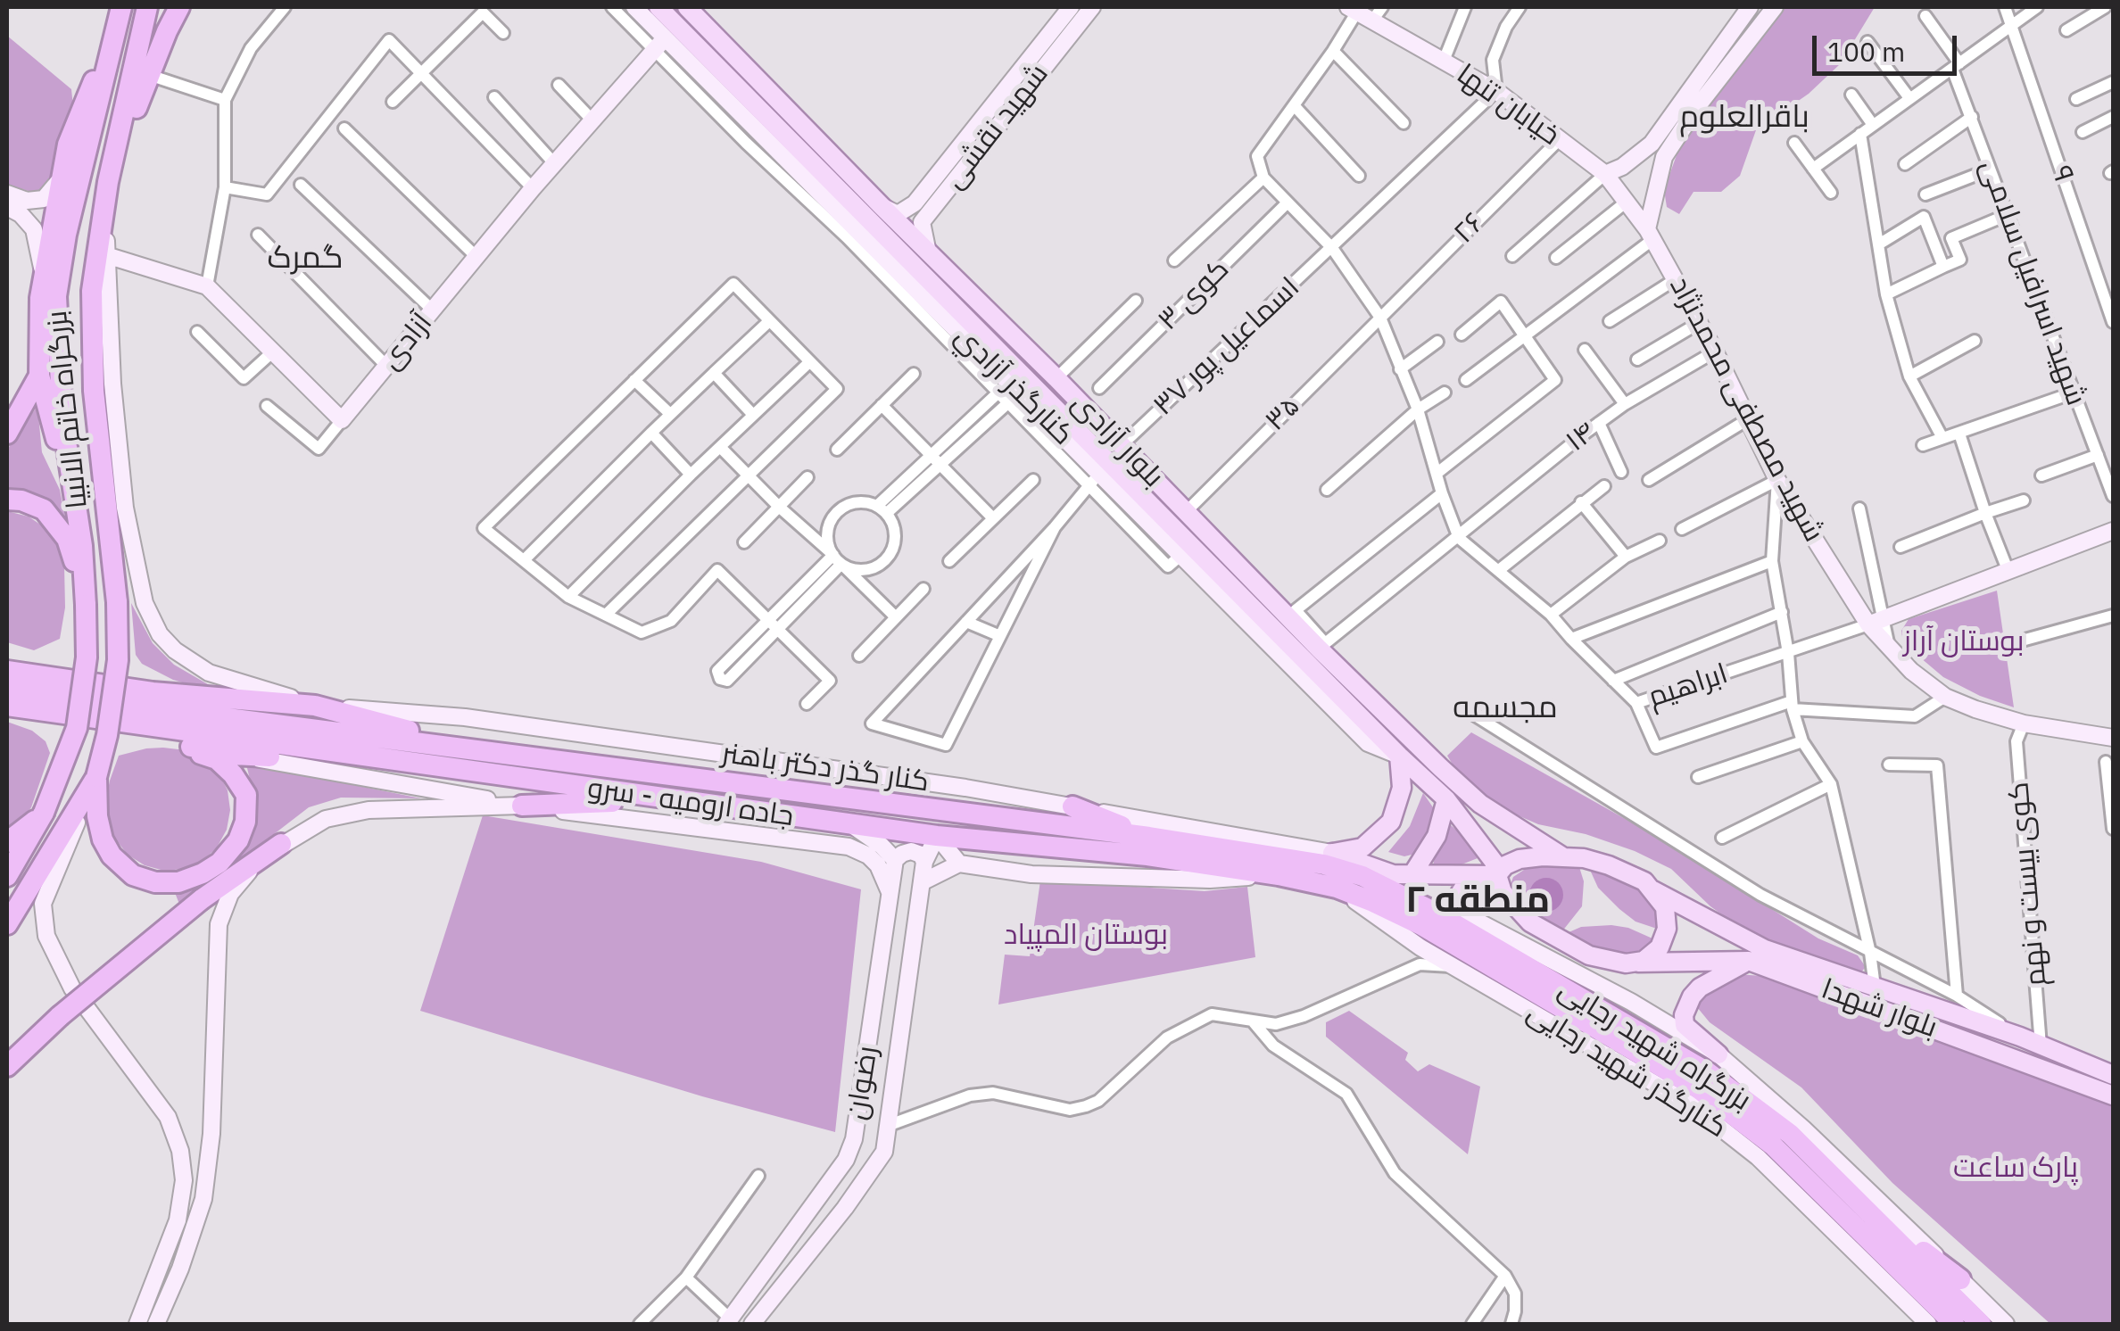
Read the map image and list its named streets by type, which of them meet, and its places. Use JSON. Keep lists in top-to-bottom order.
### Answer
{
  "streets": {
    "highway": ["بزرگراه خاتم الانبیا", "جاده ارومیه - سرو", "بزرگراه شهید رجایی"],
    "main road": [
      "خیابان تنها",
      "شهید نقشی",
      "آزادی",
      "کنارگذر آزادي",
      "شهید مصطفی محمدنژاد",
      "بلوار آزادی",
      "کنار گذر دکتر باهنر",
      "بلوار شهدا",
      "کنارگذر شهید رجایی",
      "رضوان"
    ],
    "street": [
      "۹",
      "۲۶",
      "شهید اسرافیل سلامی",
      "کوی ۳",
      "اسماعیل پور ۳۷",
      "۳۵",
      "۱۴",
      "ابراهیم",
      "کوی بیست و نهم"
    ]
  },
  "crossings": [
    ["خیابان تنها", "۲۶"],
    ["خیابان تنها", "اسماعیل پور ۳۷"],
    ["خیابان تنها", "شهید مصطفی محمدنژاد"],
    ["۲۶", "۳۵"],
    ["آزادی", "کنارگذر آزادي"],
    ["اسماعیل پور ۳۷", "بلوار آزادی"],
    ["کنارگذر آزادي", "بلوار آزادی"],
    ["بزرگراه خاتم الانبیا", "کنار گذر دکتر باهنر"],
    ["شهید مصطفی محمدنژاد", "۱۴"],
    ["شهید مصطفی محمدنژاد", "ابراهیم"],
    ["شهید مصطفی محمدنژاد", "کوی بیست و نهم"],
    ["۳۵", "بلوار آزادی"],
    ["۱۴", "بلوار آزادی"],
    ["۱۴", "ابراهیم"],
    ["بلوار آزادی", "بلوار شهدا"],
    ["کنار گذر دکتر باهنر", "جاده ارومیه - سرو"],
    ["کنار گذر دکتر باهنر", "بزرگراه شهید رجایی"],
    ["جاده ارومیه - سرو", "بزرگراه شهید رجایی"],
    ["جاده ارومیه - سرو", "کنارگذر شهید رجایی"],
    ["جاده ارومیه - سرو", "رضوان"],
    ["کوی بیست و نهم", "بلوار شهدا"],
    ["بلوار شهدا", "کنارگذر شهید رجایی"]
  ],
  "districts": [
    "باقرالعلوم",
    "گمرک",
    "مجسمه",
    "منطقه ۲"
  ],
  "parks": ["بوستان آراز", "بوستان المپیاد", "پارک ساعت"],
  "scale_bar": "100 m"
}
